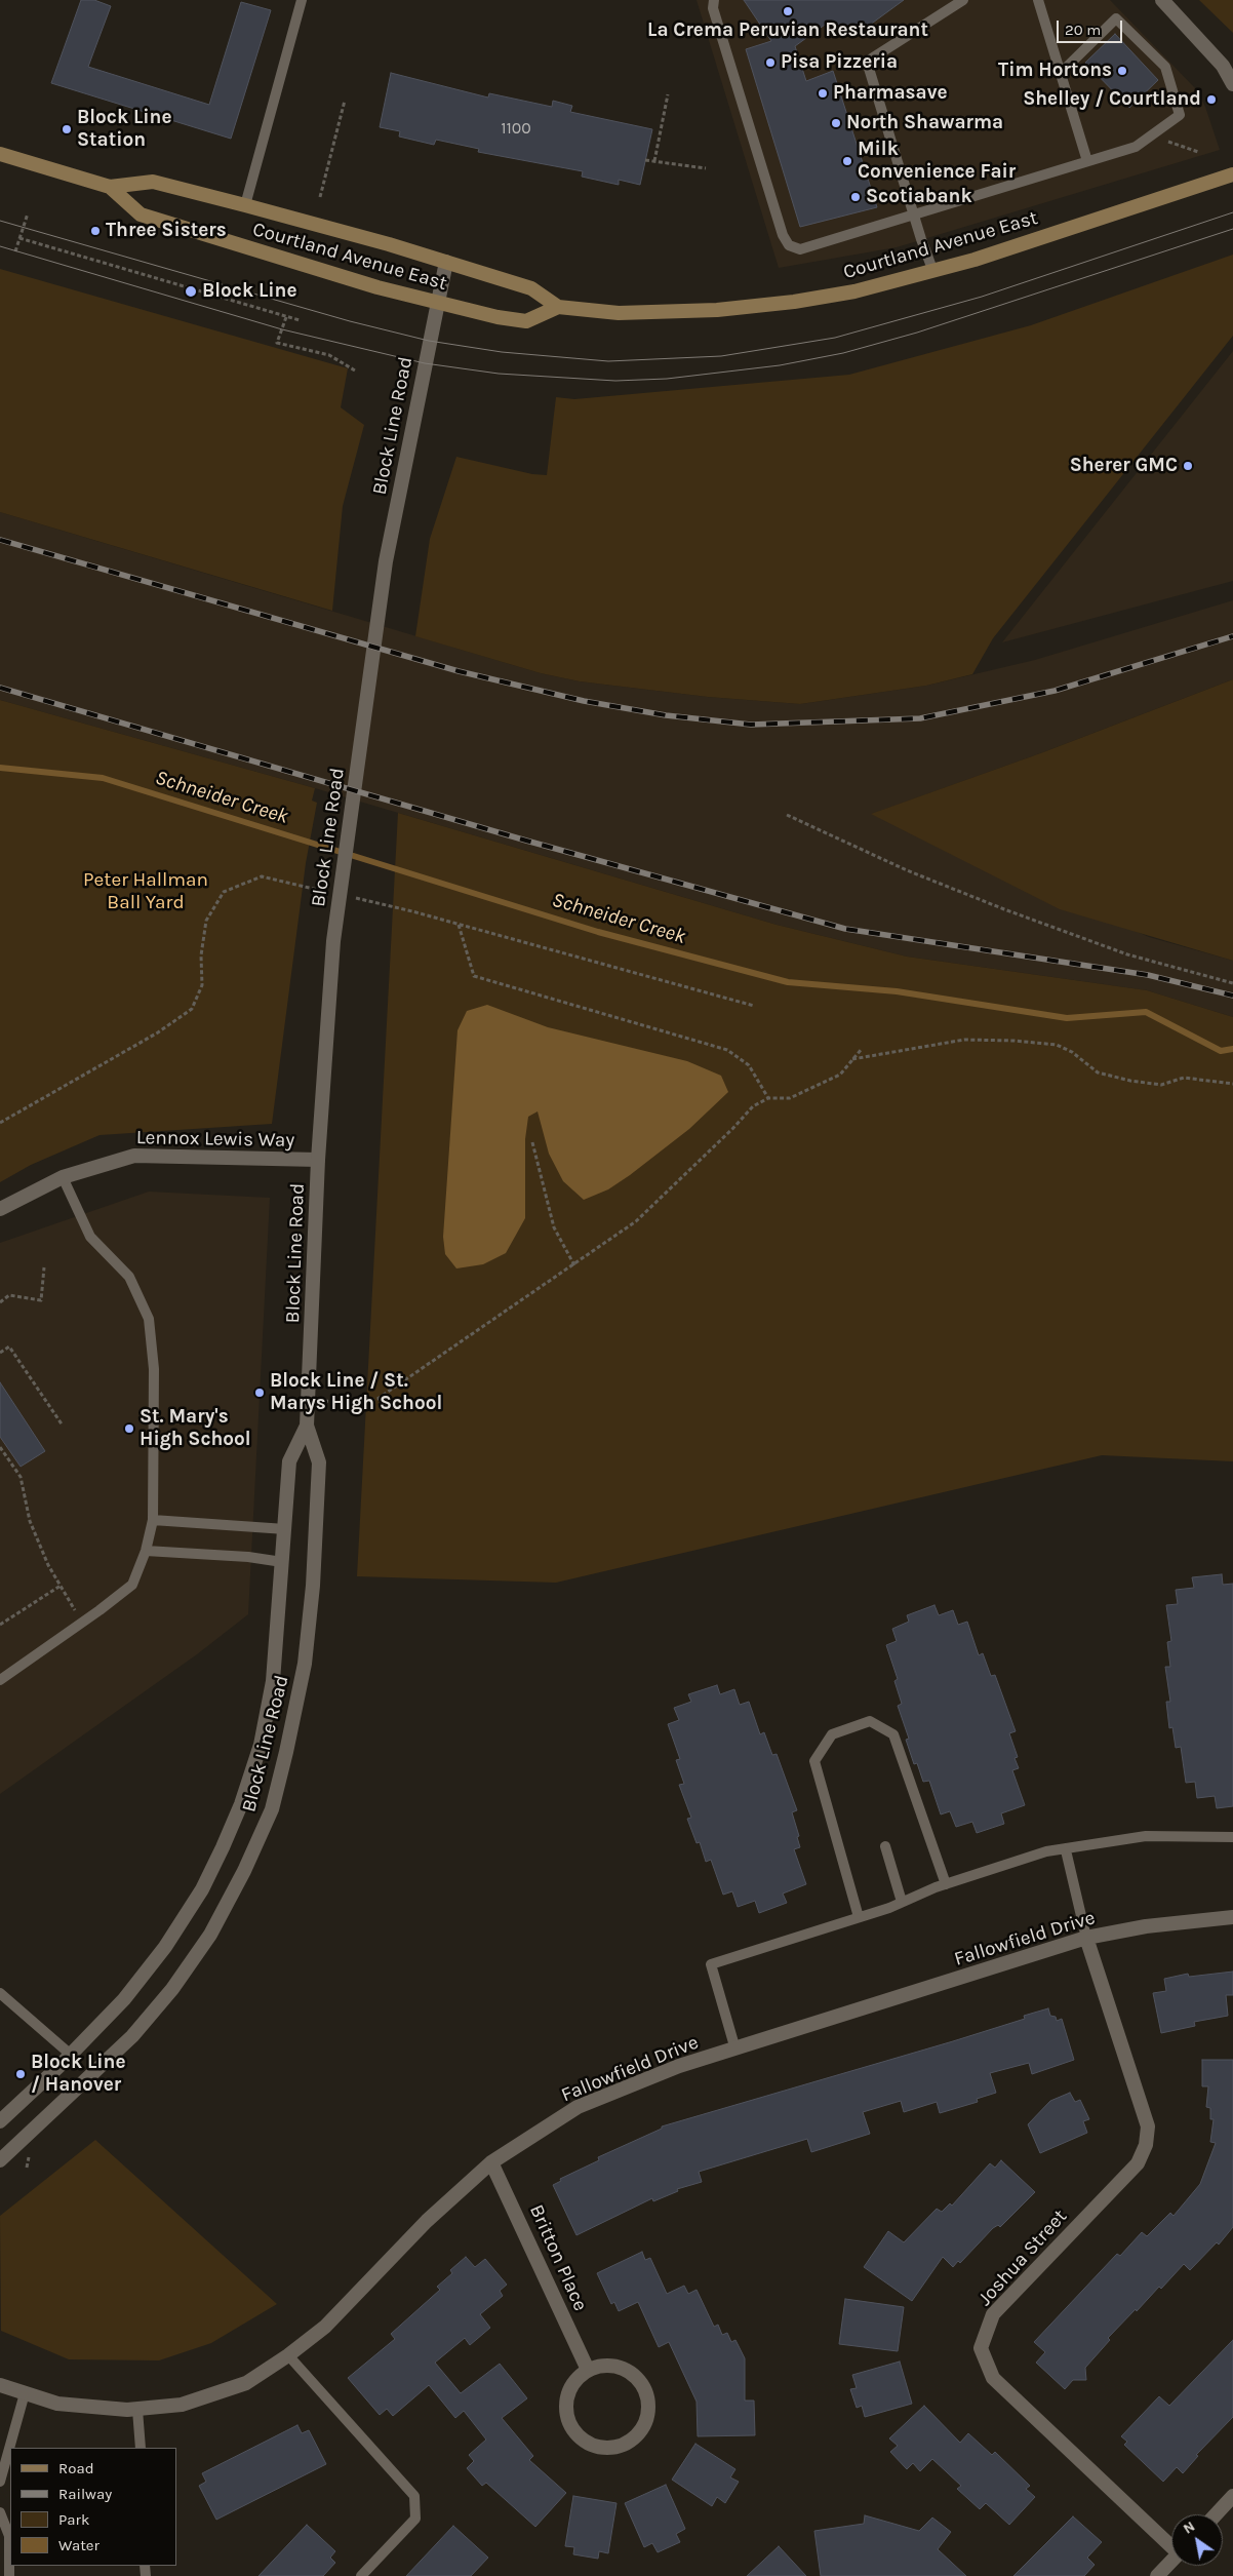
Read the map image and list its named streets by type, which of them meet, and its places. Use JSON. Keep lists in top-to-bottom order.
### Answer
{
  "streets": {
    "main road": ["Courtland Avenue East"],
    "street": [
      "Block Line Road",
      "Lennox Lewis Way",
      "Fallowfield Drive",
      "Britton Place",
      "Joshua Street"
    ]
  },
  "crossings": [
    ["Courtland Avenue East", "Block Line Road"],
    ["Block Line Road", "Lennox Lewis Way"],
    ["Fallowfield Drive", "Britton Place"],
    ["Fallowfield Drive", "Joshua Street"]
  ],
  "water": ["Schneider Creek"],
  "parks": ["Peter Hallman Ball Yard"],
  "places": [
    "La Crema Peruvian Restaurant",
    "Pisa Pizzeria",
    "Tim Hortons",
    "Pharmasave",
    "Shelley / Courtland",
    "North Shawarma",
    "Block Line Station",
    "Milk Convenience Fair",
    "Scotiabank",
    "Three Sisters",
    "Block Line",
    "Sherer GMC",
    "Block Line / St. Marys High School",
    "St. Mary's High School",
    "Block Line / Hanover"
  ],
  "house_numbers": ["1100"],
  "legend": [
    "Road",
    "Railway",
    "Park",
    "Water"
  ],
  "scale_bar": "20 m",
  "north": "top left"
}
